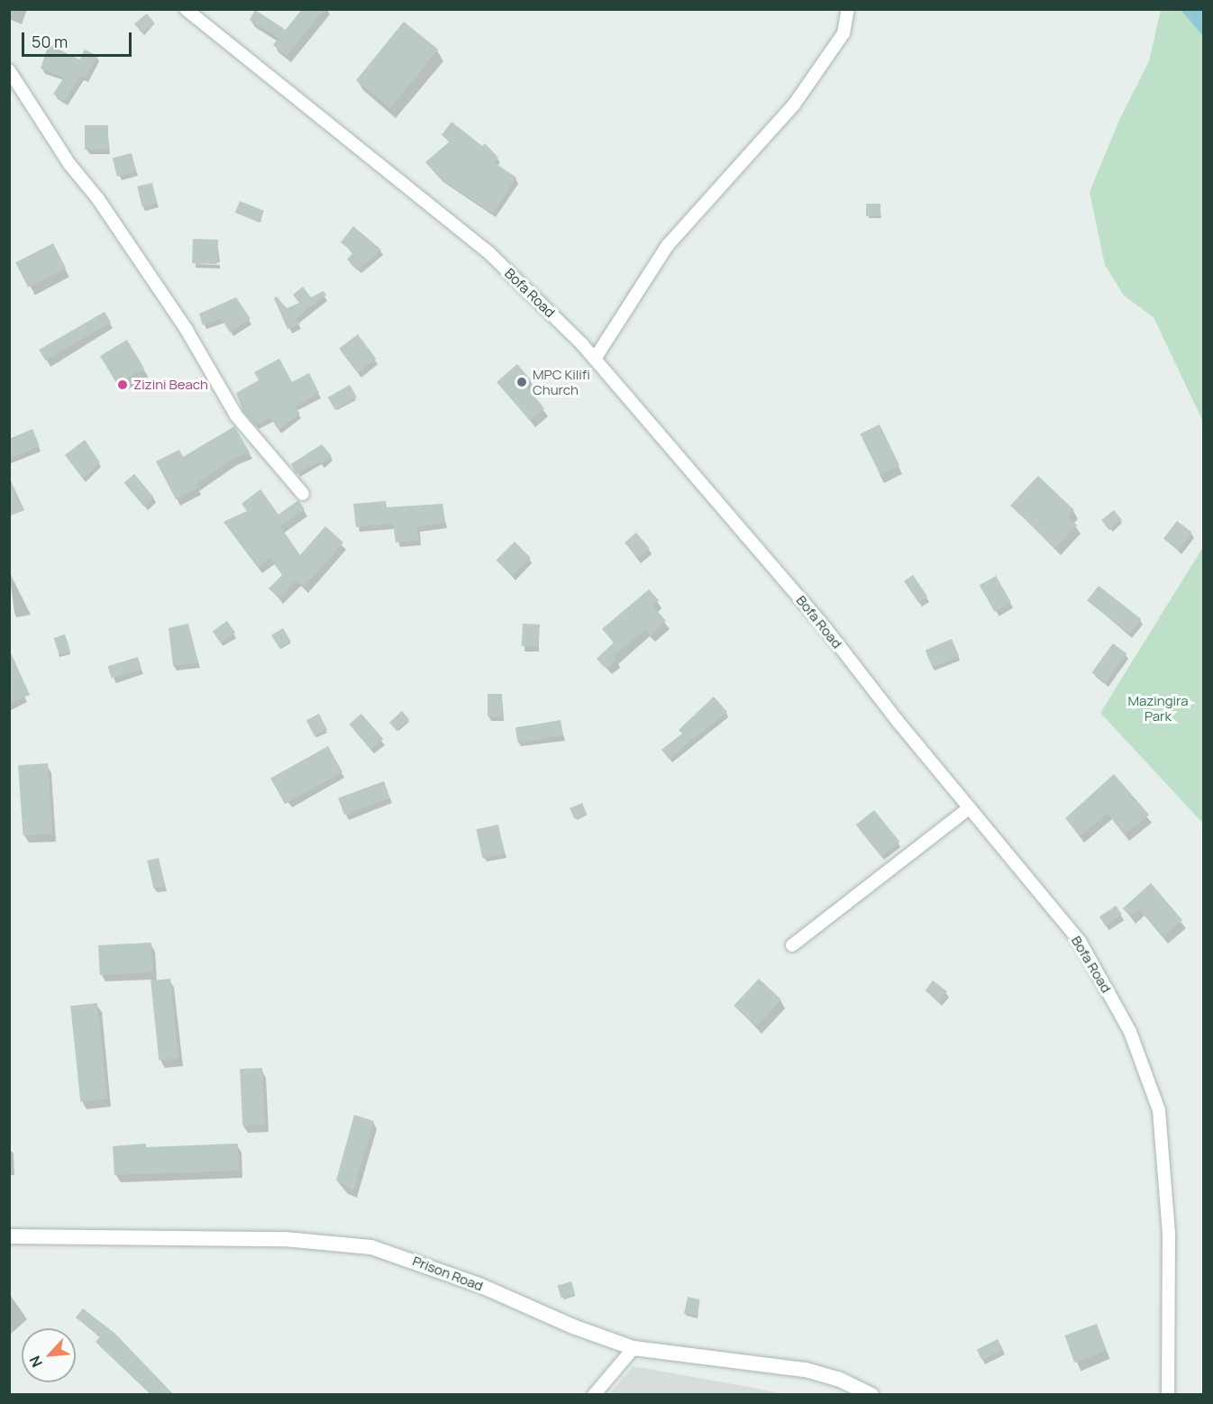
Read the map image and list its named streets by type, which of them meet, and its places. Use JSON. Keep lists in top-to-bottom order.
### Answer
{
  "streets": {
    "street": ["Bofa Road", "Prison Road"]
  },
  "parks": ["Mazingira Park"],
  "places": ["MPC Kilifi Church", "Zizini Beach"],
  "scale_bar": "50 m",
  "north": "bottom left"
}
